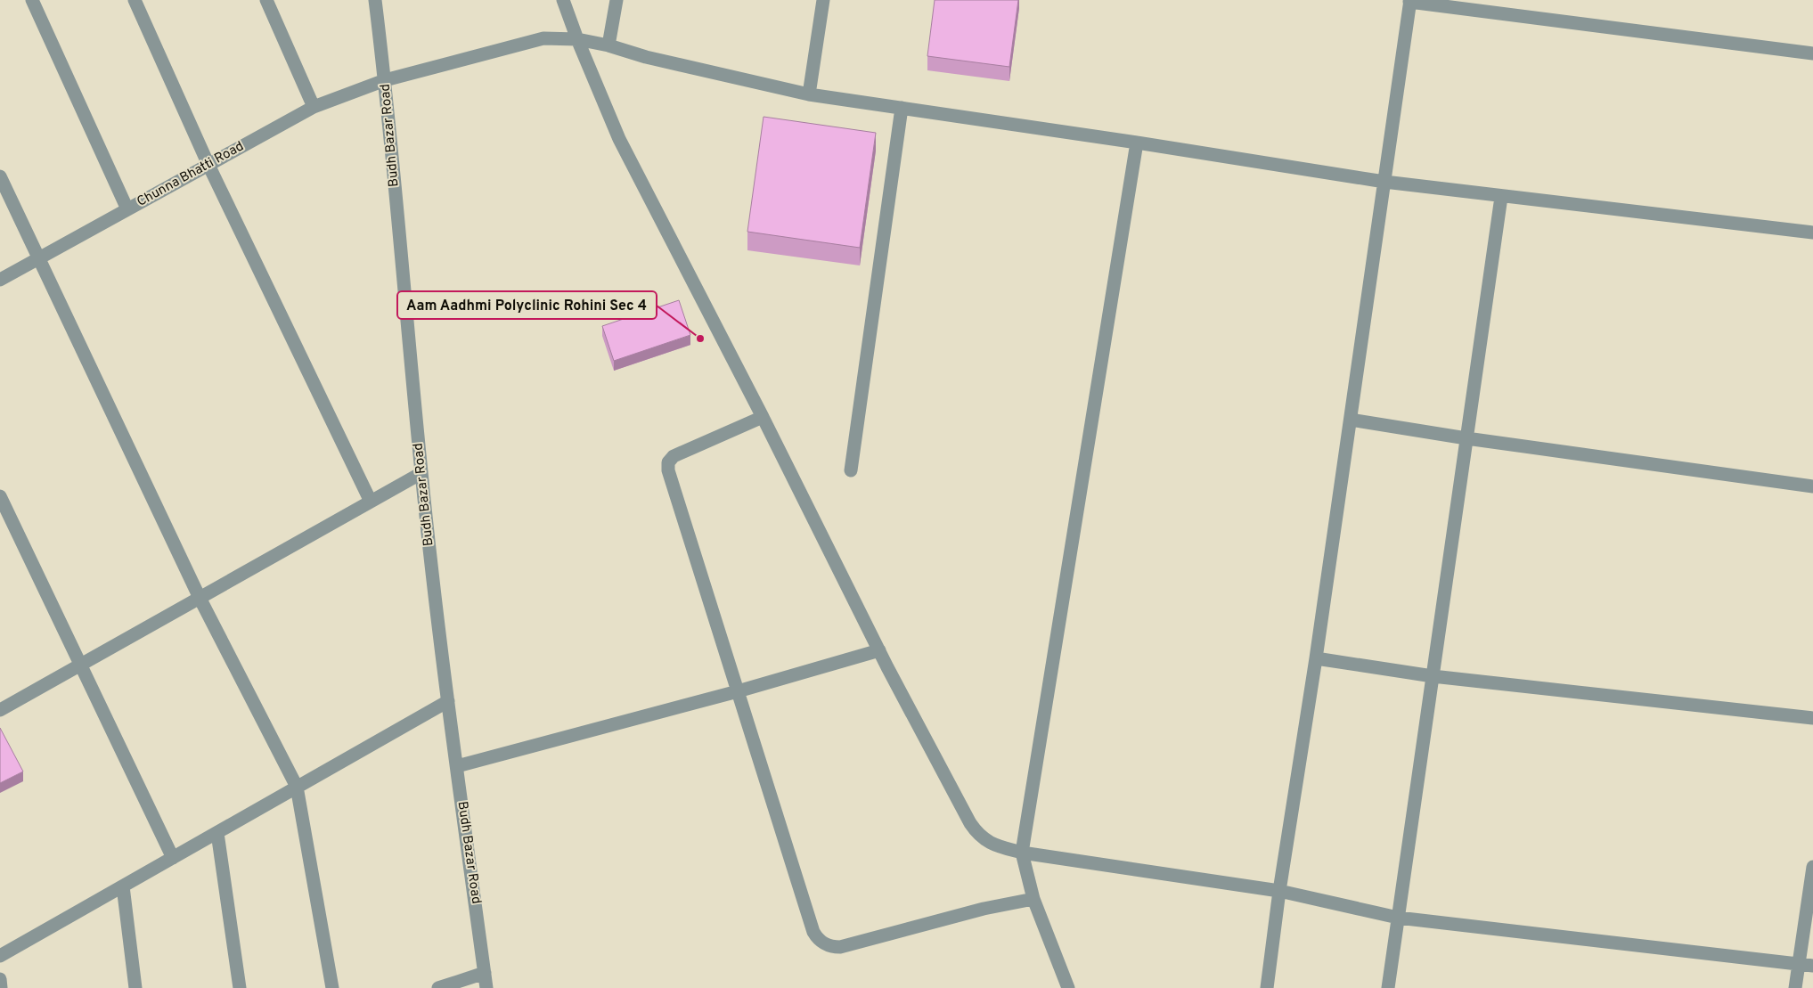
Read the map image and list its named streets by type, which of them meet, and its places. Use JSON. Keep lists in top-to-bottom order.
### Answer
{
  "streets": {
    "street": ["Budh Bazar Road", "Chunna Bhatti Road"]
  },
  "crossings": [
    ["Budh Bazar Road", "Chunna Bhatti Road"]
  ],
  "places": ["Aam Aadhmi Polyclinic Rohini Sec 4"]
}
